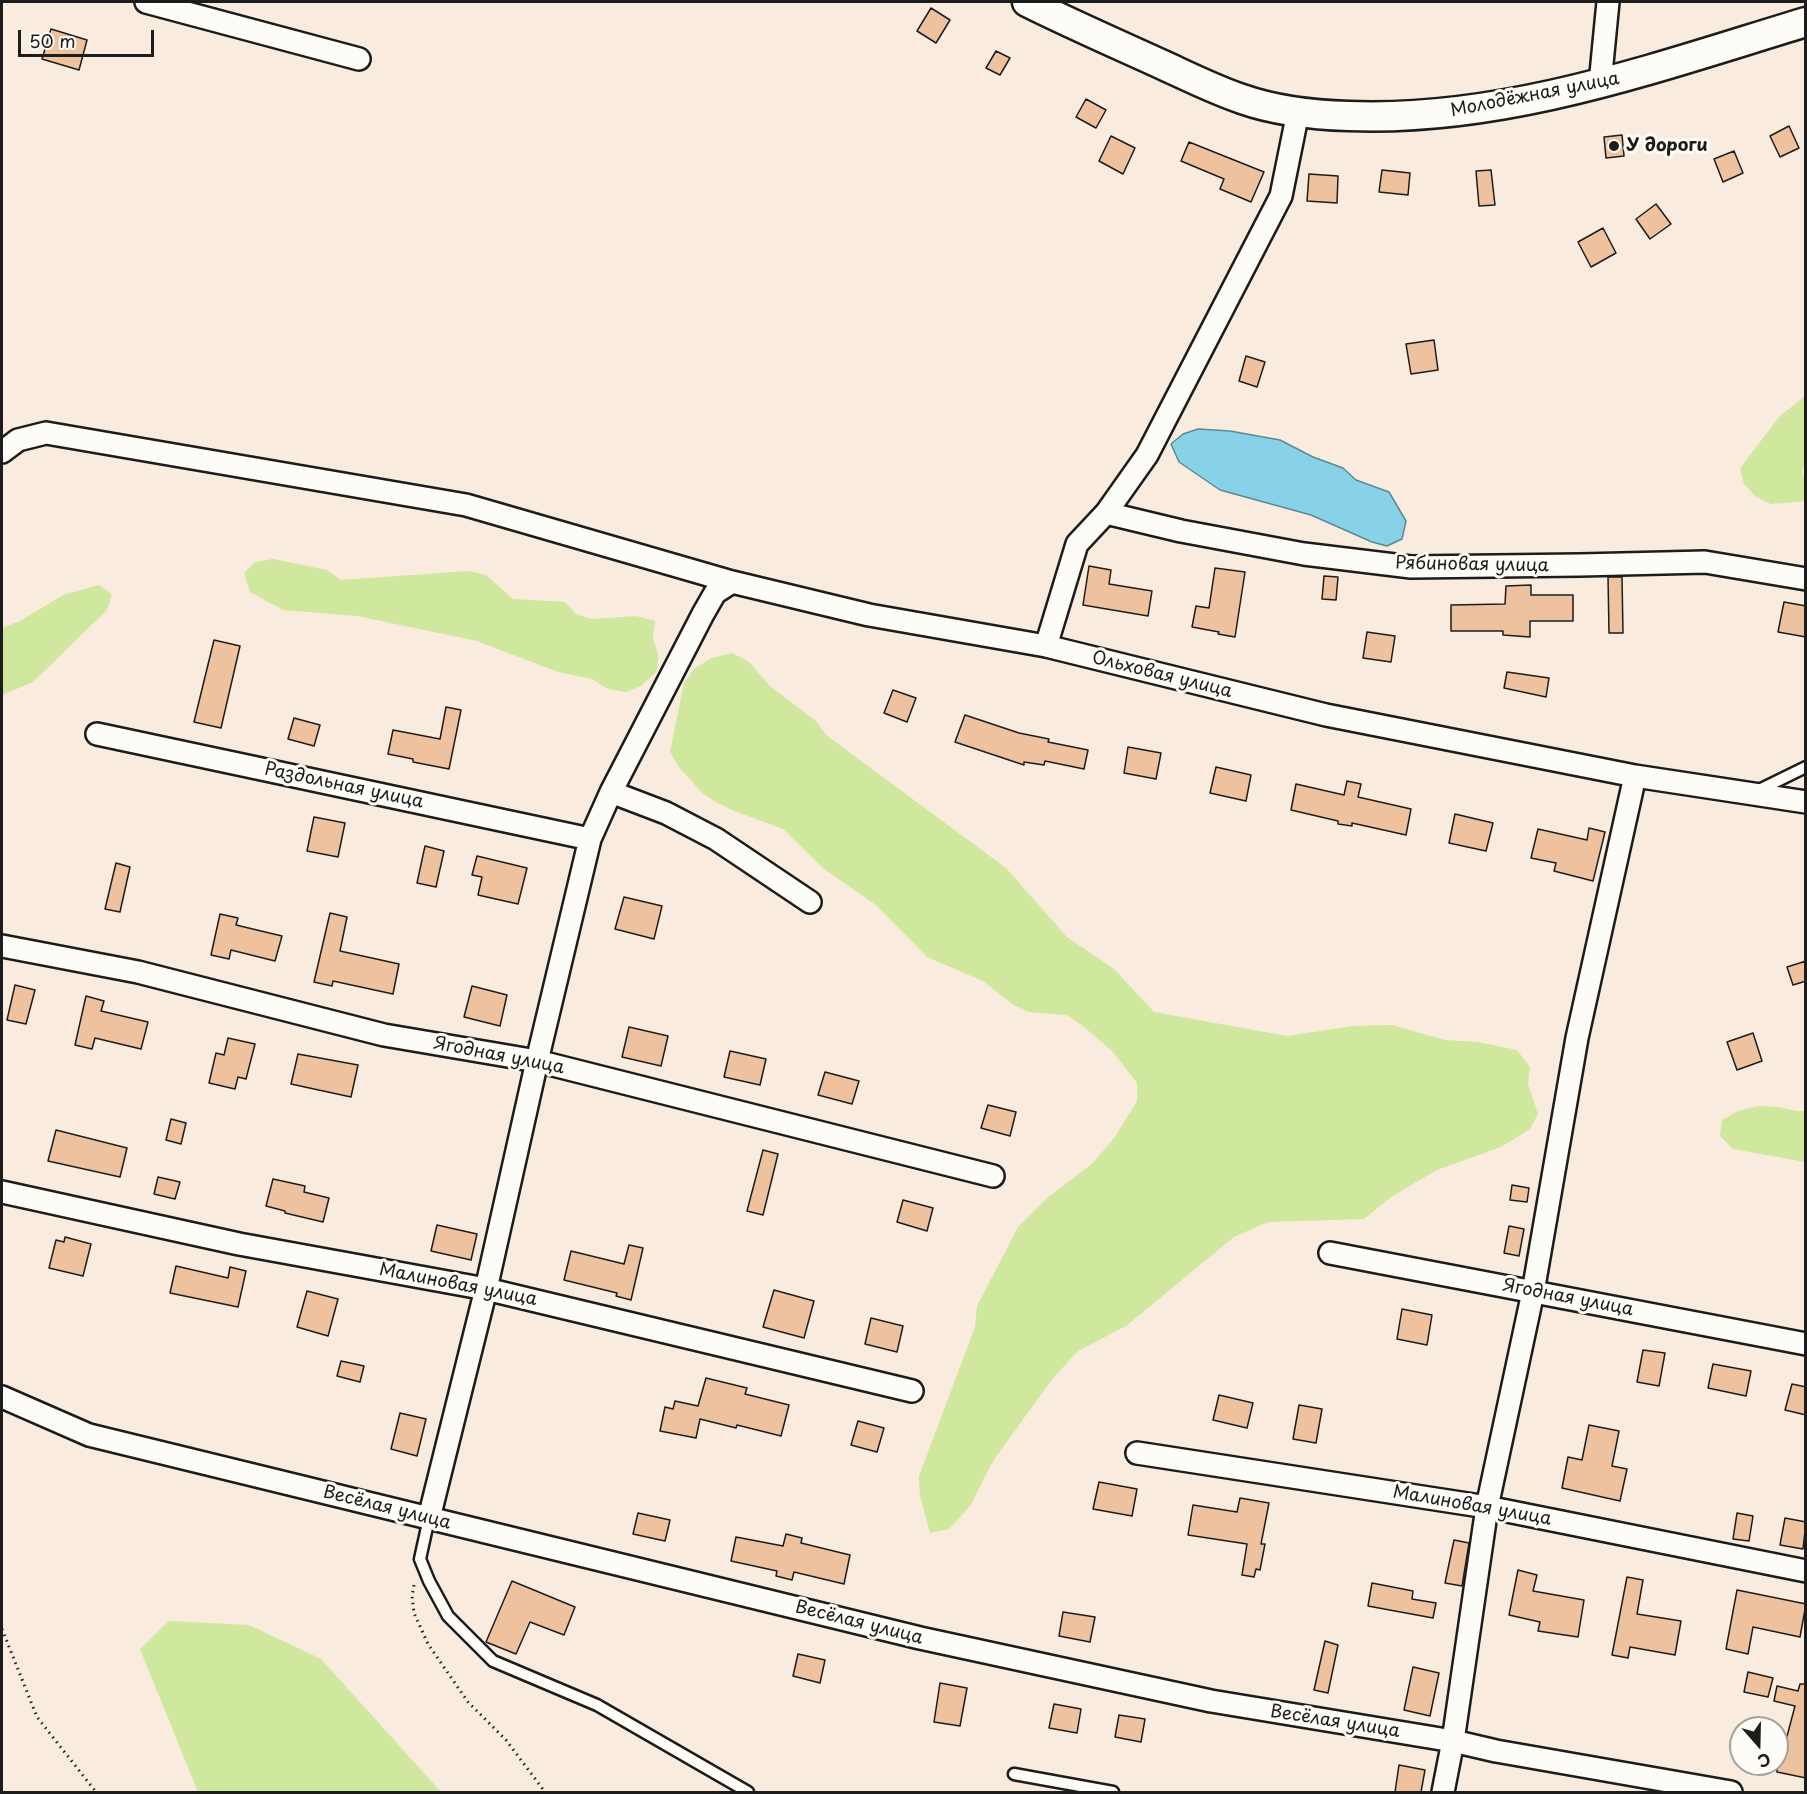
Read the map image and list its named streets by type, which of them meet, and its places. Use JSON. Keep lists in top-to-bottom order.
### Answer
{
  "streets": {
    "street": [
      "Молодёжная улица",
      "Рябиновая улица",
      "Ольховая улица",
      "Раздольная улица",
      "Ягодная улица",
      "Малиновая улица",
      "Весёлая улица"
    ]
  },
  "places": ["У дороги"],
  "scale_bar": "50 m",
  "north": "bottom"
}
